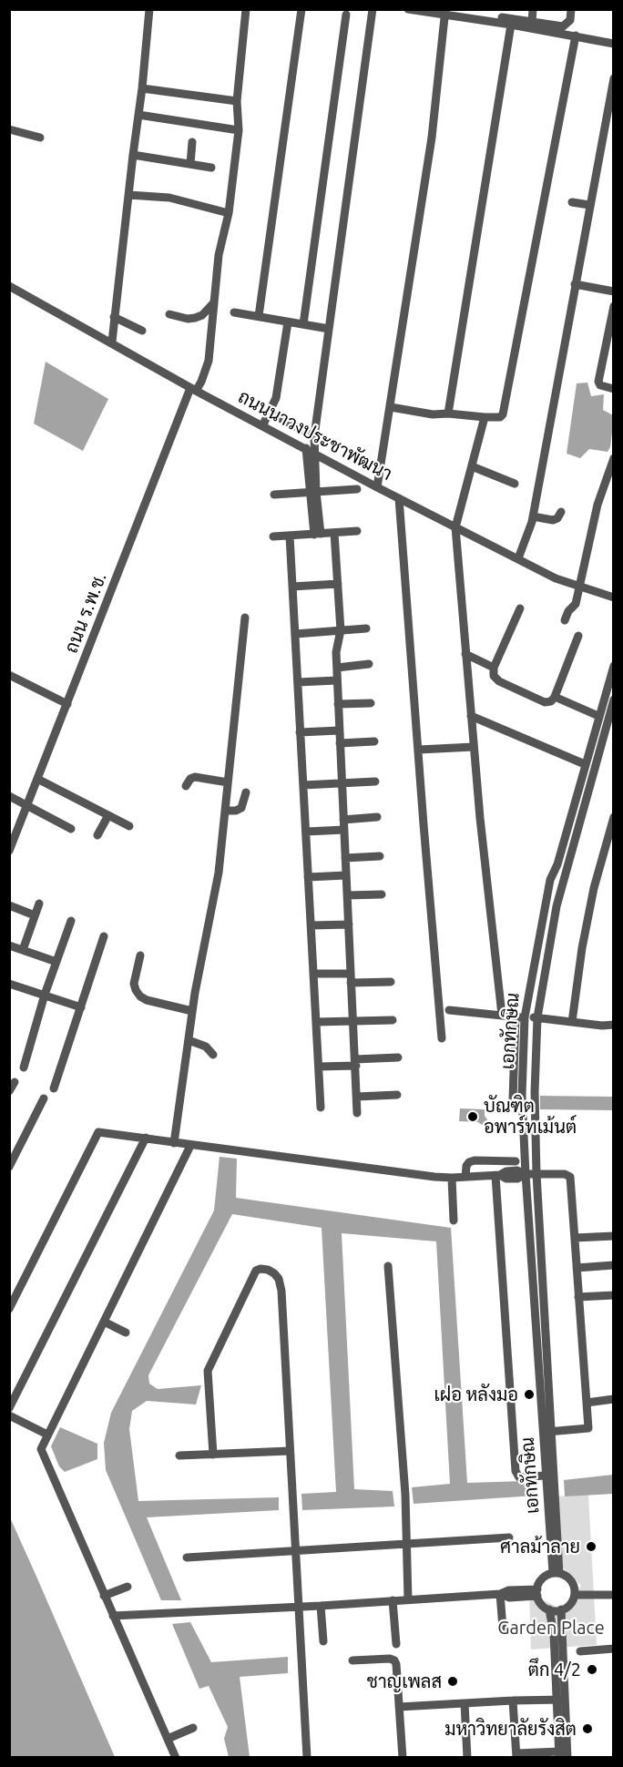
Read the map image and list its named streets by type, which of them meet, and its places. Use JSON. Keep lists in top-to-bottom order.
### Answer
{
  "streets": {
    "street": ["ถนนนาวงประชาพัฒนา", "ถนน ร.พ.ช.", "เอกทักษิณ"]
  },
  "crossings": [
    ["ถนนนาวงประชาพัฒนา", "ถนน ร.พ.ช."]
  ],
  "parks": ["Garden Place"],
  "places": [
    "บัณฑิต อพาร์ทเม้นต์",
    "เฝอ หลังมอ",
    "ศาลม้าลาย",
    "ตึก 4/2",
    "ชาญเพลส",
    "มหาวิทยาลัยรังสิต"
  ]
}
